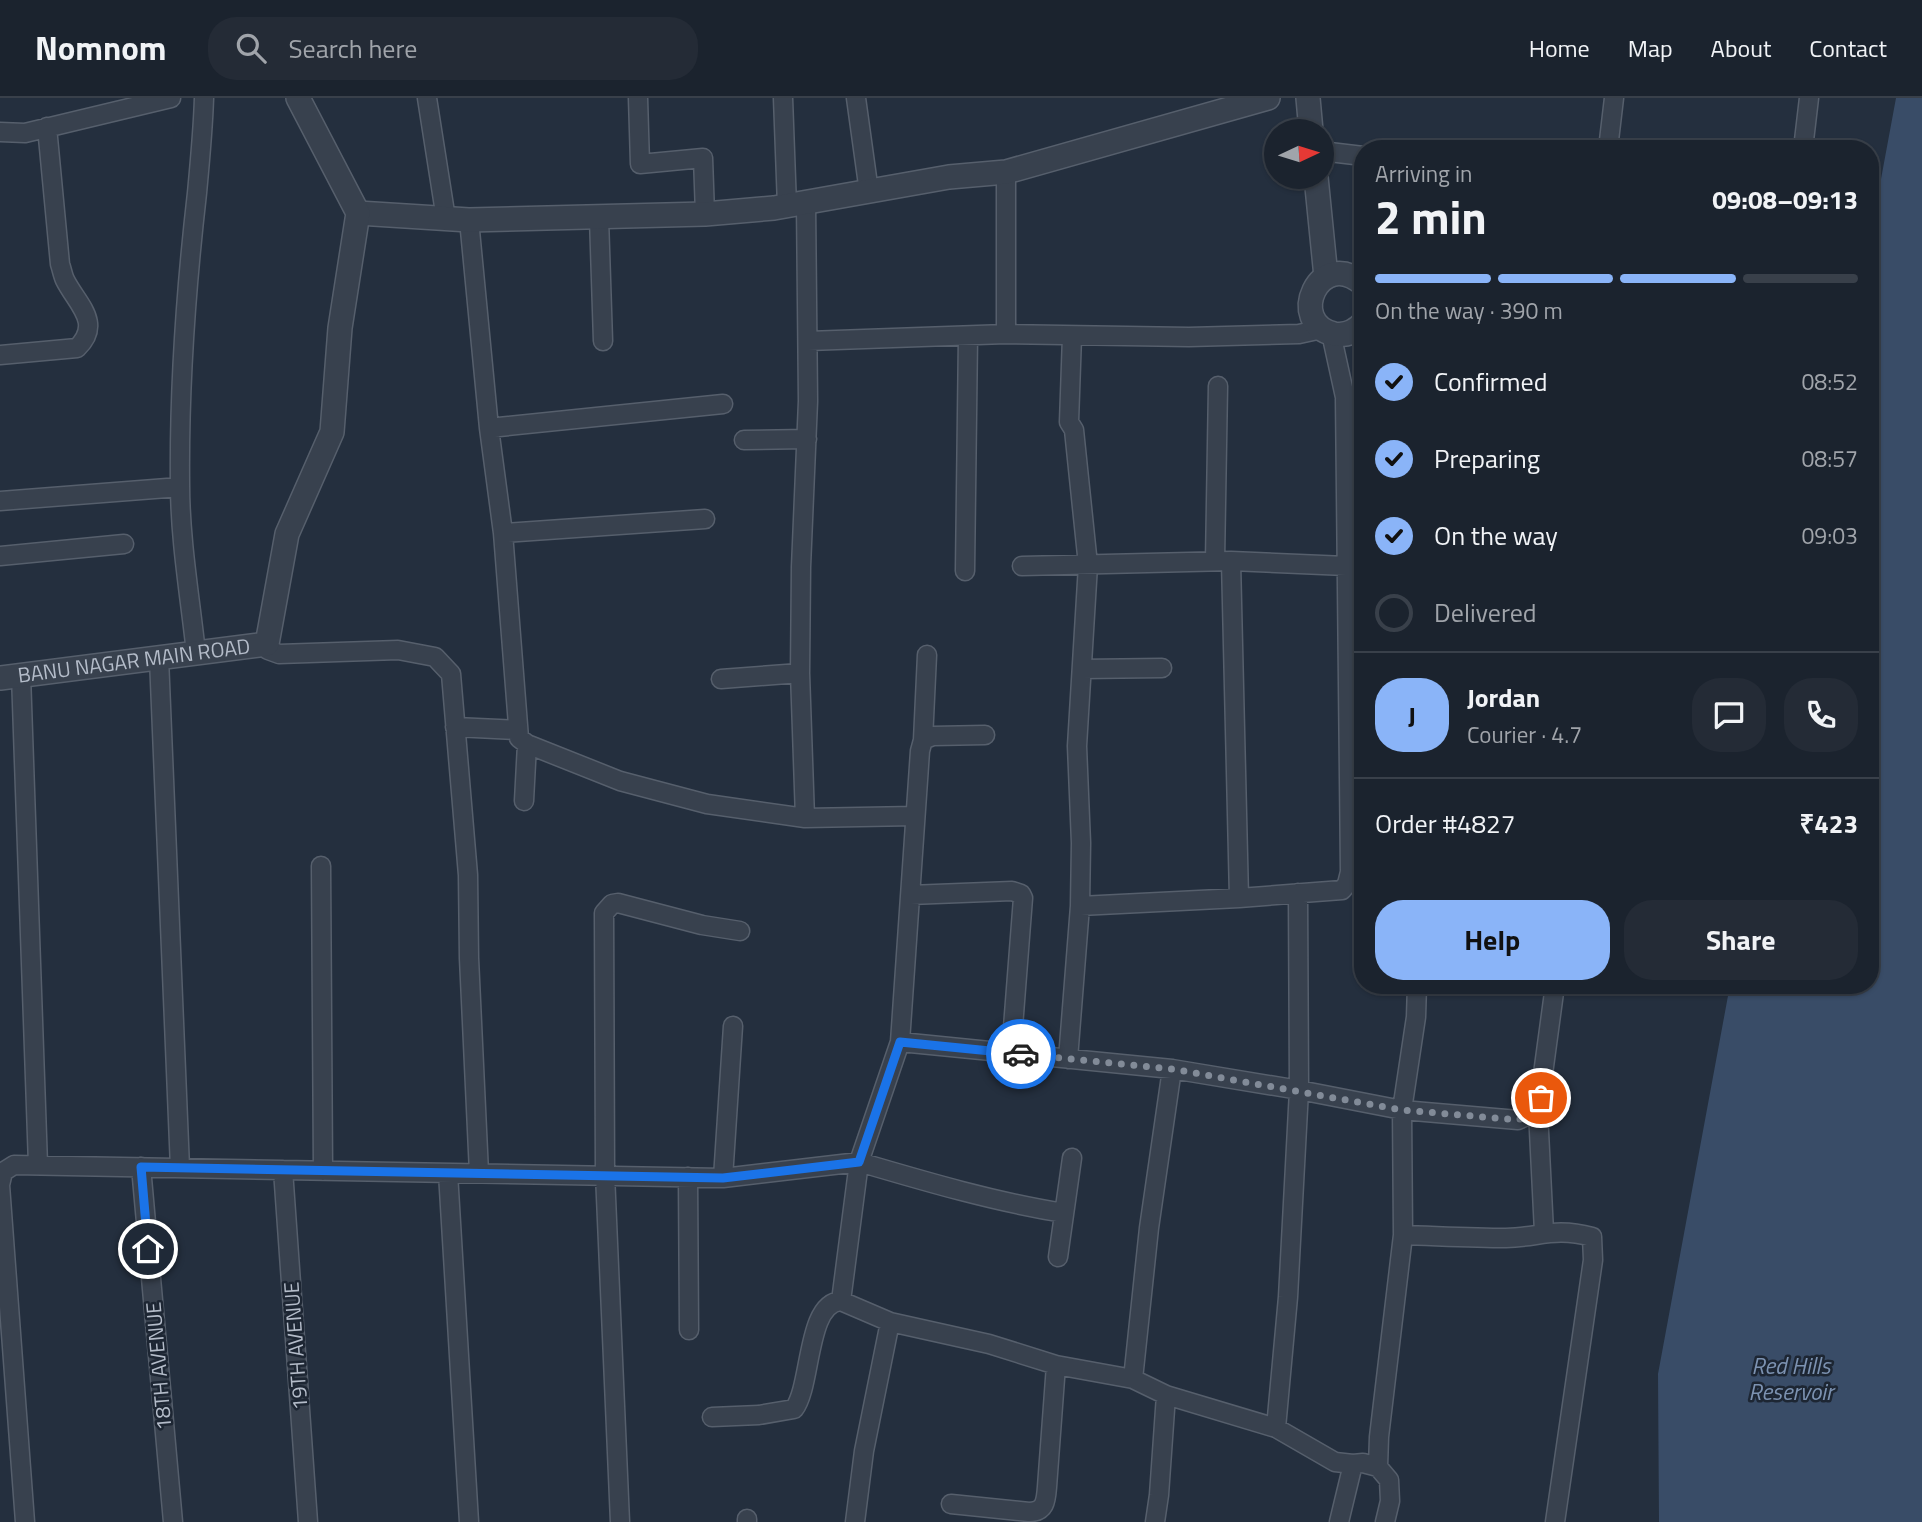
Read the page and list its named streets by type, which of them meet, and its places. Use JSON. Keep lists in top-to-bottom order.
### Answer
{
  "streets": {
    "street": ["BANU NAGAR MAIN ROAD", "19TH AVENUE", "18TH AVENUE"]
  },
  "water": ["Red Hills Reservoir"],
  "north": "right",
  "page": {
    "header": "Nomnom",
    "search": "Search here",
    "nav": [
      "Home",
      "Map",
      "About",
      "Contact"
    ],
    "heading": ["2 min", "Arriving in", "09:08–09:13"],
    "panel": [
      "Jordan",
      "Courier · 4.7",
      "Order #4827",
      "₹423"
    ],
    "bar": "On the way · 390 m",
    "list": [
      ["Confirmed", "08:52"],
      ["Preparing", "08:57"],
      ["On the way", "09:03"],
      "Delivered"
    ],
    "round": "J",
    "buttons": ["Help", "Share"]
  }
}
